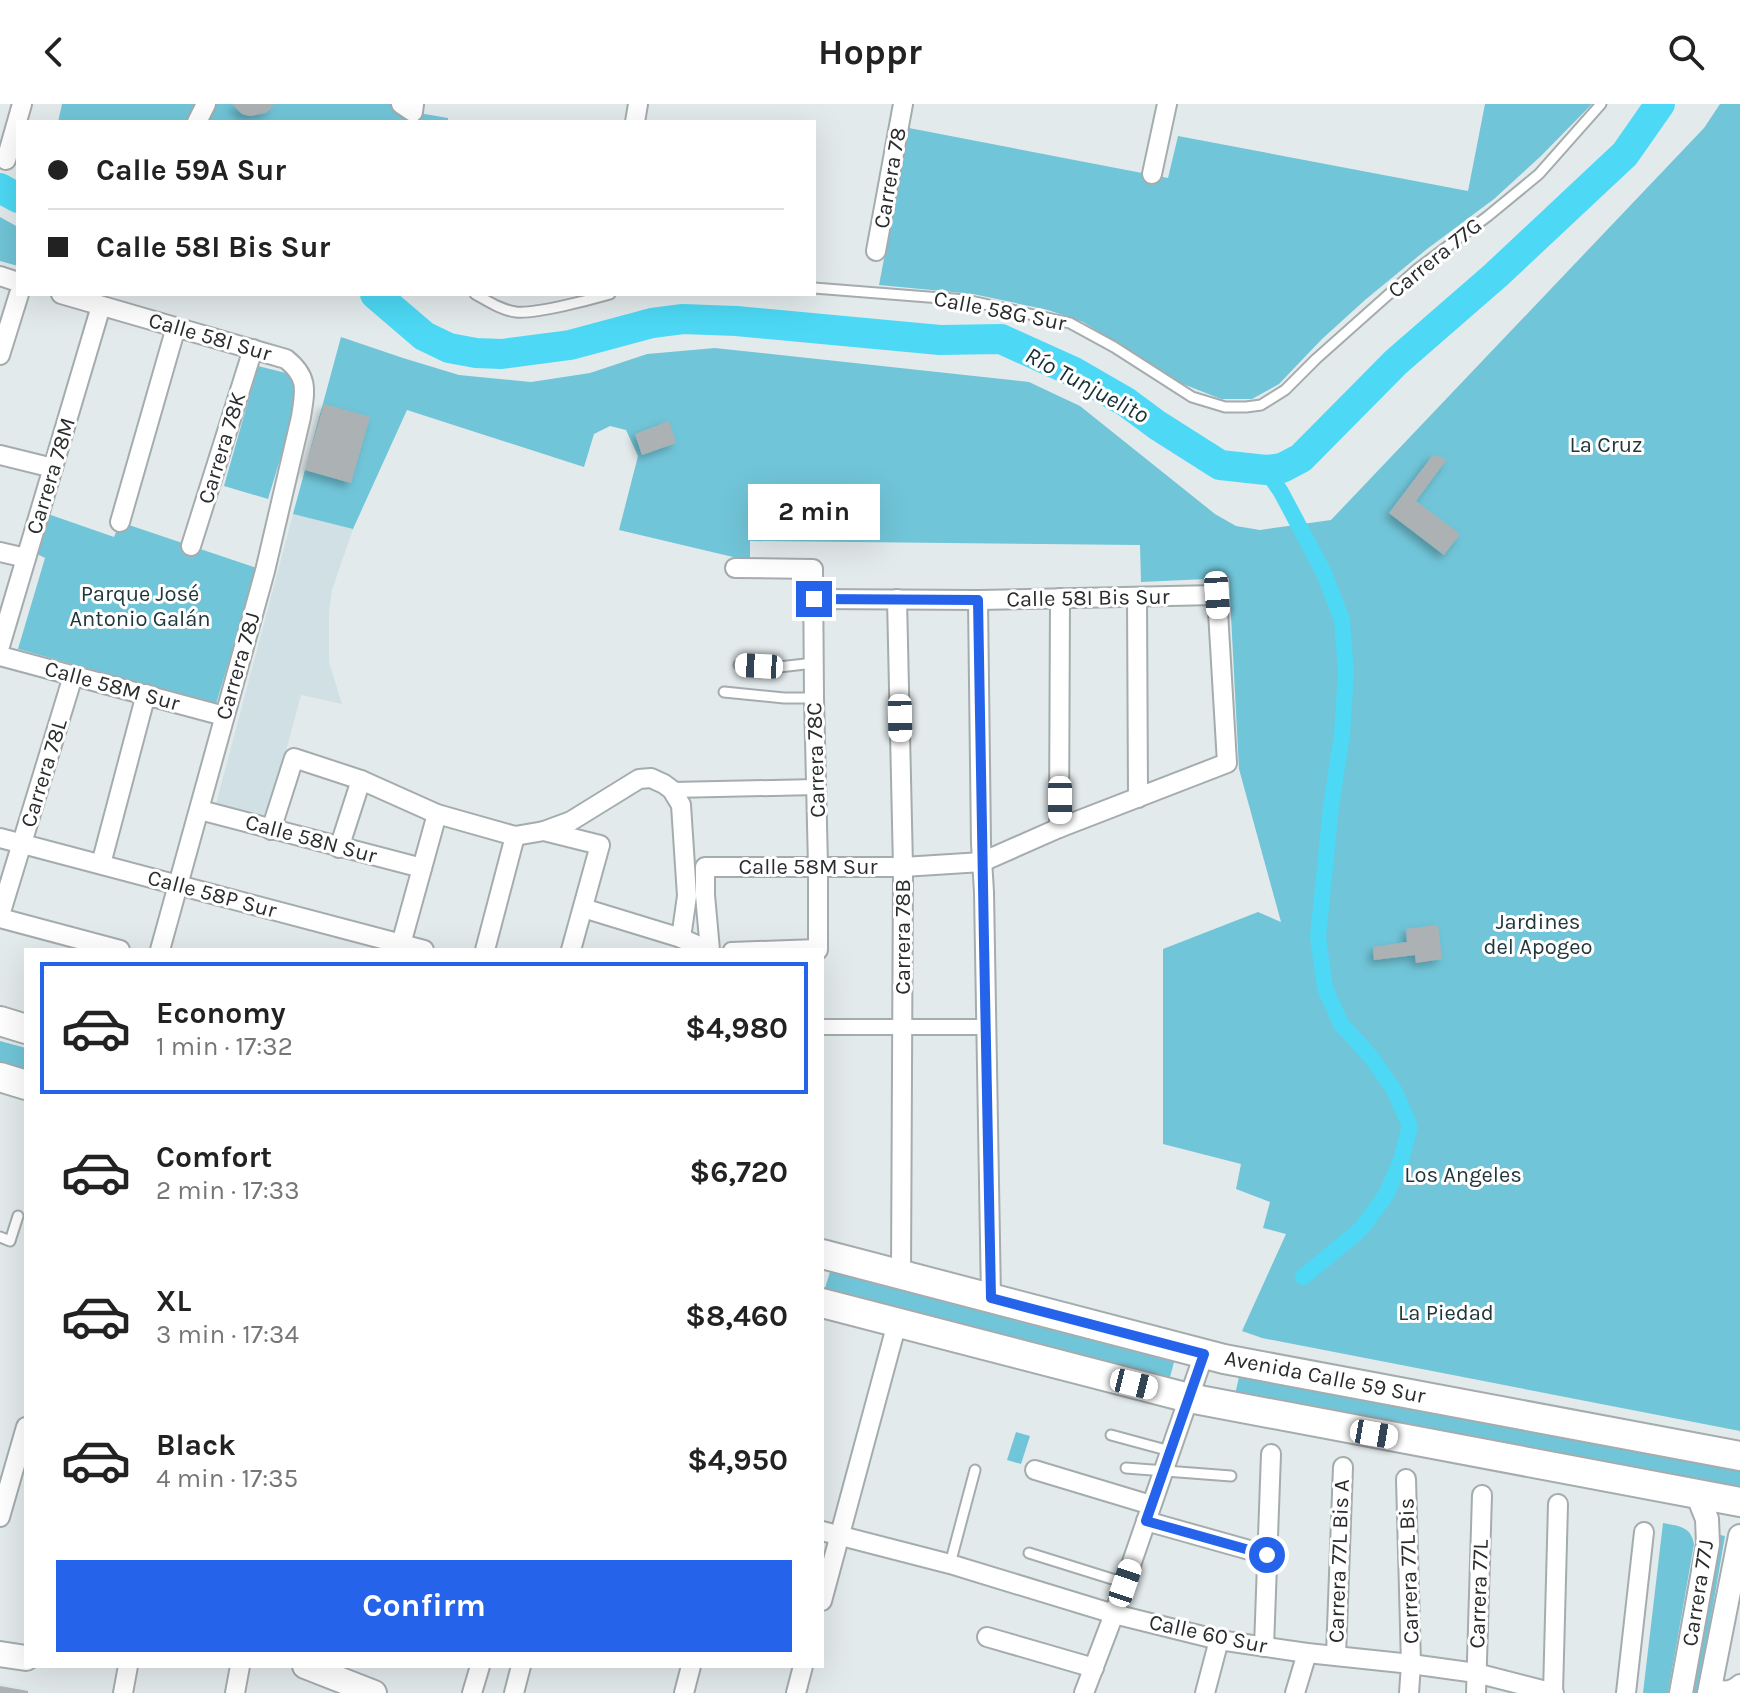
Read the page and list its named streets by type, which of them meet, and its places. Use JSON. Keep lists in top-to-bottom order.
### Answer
{
  "streets": {
    "main road": ["Avenida Calle 59 Sur"],
    "street": [
      "Carrera 78",
      "Calle 58I Sur",
      "Carrera 78K",
      "Carrera 78M",
      "Calle 58I Bis Sur",
      "Carrera 78J",
      "Calle 58M Sur",
      "Carrera 78C",
      "Carrera 78L",
      "Calle 58N Sur",
      "Calle 58P Sur",
      "Carrera 78B",
      "Carrera 77L Bis A",
      "Carrera 77L Bis",
      "Carrera 77J",
      "Carrera 77L",
      "Calle 60 Sur"
    ],
    "lane": ["Carrera 77G", "Calle 58G Sur"]
  },
  "crossings": [
    ["Carrera 77G", "Calle 58G Sur"],
    ["Calle 58I Sur", "Carrera 78K"],
    ["Calle 58I Sur", "Carrera 78M"],
    ["Calle 58I Sur", "Carrera 78J"],
    ["Calle 58I Bis Sur", "Calle 58M Sur"],
    ["Calle 58I Bis Sur", "Carrera 78C"],
    ["Calle 58I Bis Sur", "Carrera 78B"],
    ["Carrera 78J", "Calle 58M Sur"],
    ["Carrera 78J", "Calle 58N Sur"],
    ["Carrera 78J", "Calle 58P Sur"],
    ["Calle 58M Sur", "Carrera 78C"],
    ["Calle 58M Sur", "Carrera 78L"],
    ["Calle 58M Sur", "Carrera 78B"],
    ["Carrera 78L", "Calle 58P Sur"],
    ["Carrera 78B", "Avenida Calle 59 Sur"],
    ["Carrera 77L Bis A", "Calle 60 Sur"],
    ["Carrera 77L Bis", "Calle 60 Sur"],
    ["Carrera 77L", "Calle 60 Sur"]
  ],
  "water": ["Río Tunjuelito"],
  "parks": [
    "La Cruz",
    "Parque José Antonio Galán",
    "Jardines del Apogeo",
    "Los Angeles",
    "La Piedad"
  ],
  "page": {
    "header": "Hoppr",
    "banner": ["Calle 59A Sur", "Calle 58I Bis Sur"],
    "bubble": "2 min",
    "list": [
      {
        "name": "Economy",
        "note": "1 min · 17:32",
        "value": "$4,980"
      },
      {
        "name": "Comfort",
        "note": "2 min · 17:33",
        "value": "$6,720"
      },
      {
        "name": "XL",
        "note": "3 min · 17:34",
        "value": "$8,460"
      },
      {
        "name": "Black",
        "note": "4 min · 17:35",
        "value": "$4,950"
      }
    ],
    "buttons": "Confirm"
  }
}
